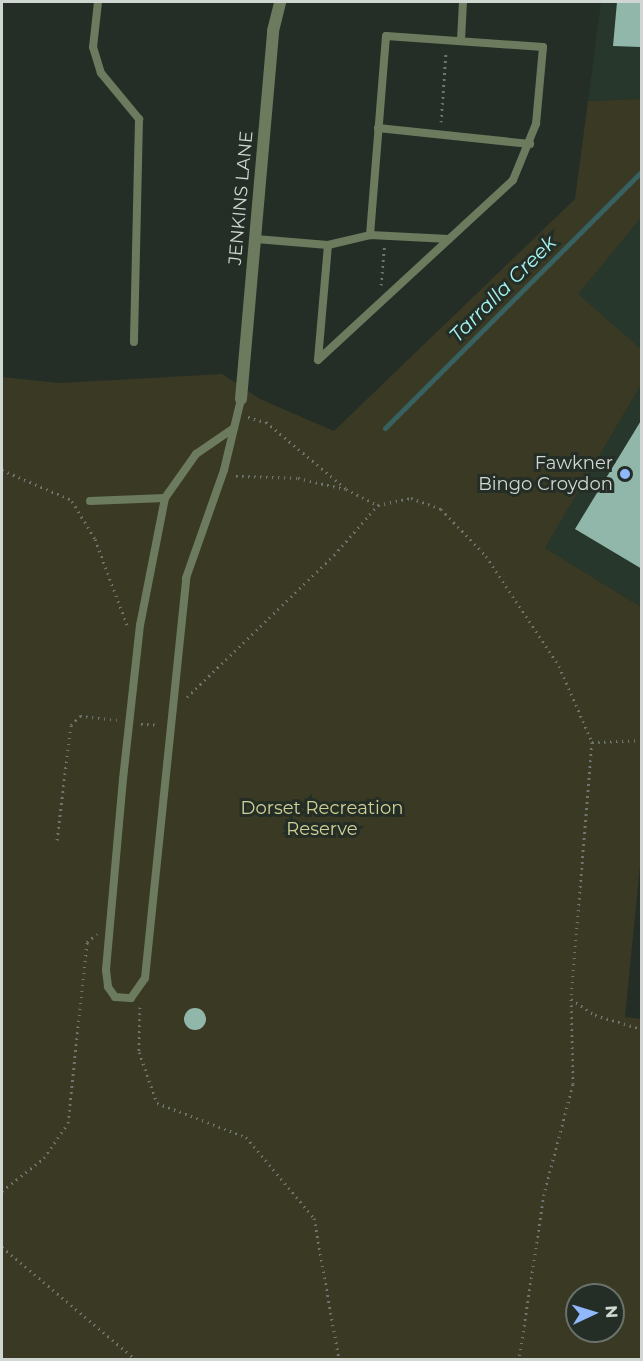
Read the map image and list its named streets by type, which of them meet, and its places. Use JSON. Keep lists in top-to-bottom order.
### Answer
{
  "streets": {
    "street": ["JENKINS LANE"]
  },
  "water": ["Tarralla Creek"],
  "parks": ["Dorset Recreation Reserve"],
  "places": ["Fawkner Bingo Croydon"],
  "north": "right"
}
